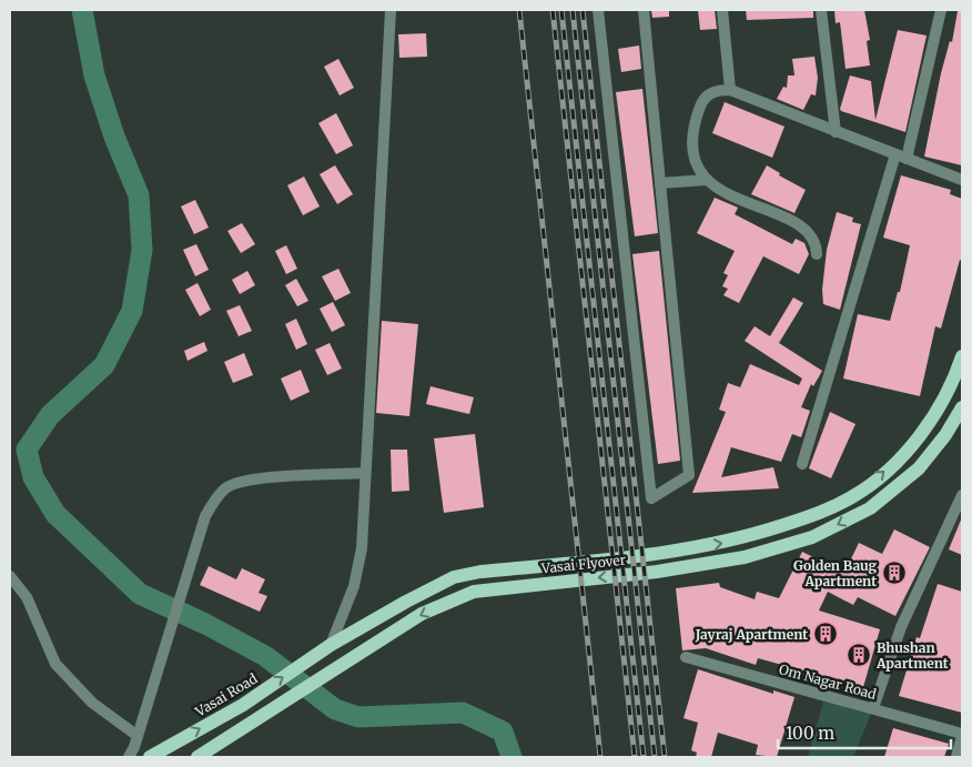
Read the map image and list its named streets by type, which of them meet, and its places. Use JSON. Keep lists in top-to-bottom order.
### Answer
{
  "streets": {
    "main road": ["Vasai Flyover", "Vasai Road"],
    "street": ["Om Nagar Road"]
  },
  "crossings": [
    ["Vasai Flyover", "Vasai Road"]
  ],
  "one_way": ["Vasai Road"],
  "places": {
    "building": ["Golden Baug Apartment", "Jayraj Apartment", "Bhushan Apartment"]
  },
  "scale_bar": "100 m"
}
